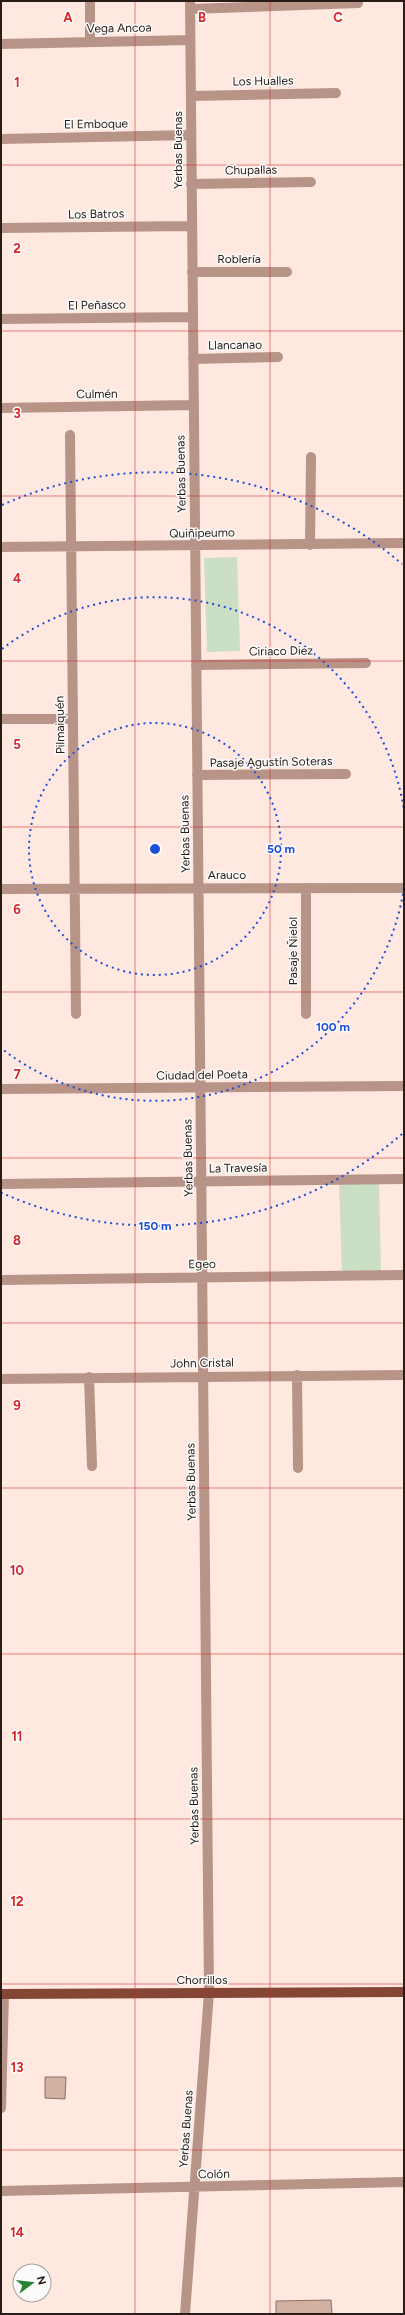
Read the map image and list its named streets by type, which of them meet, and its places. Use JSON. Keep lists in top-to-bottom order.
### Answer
{
  "streets": {
    "main road": ["Chorrillos"],
    "street": [
      "Vega Ancoa",
      "Los Hualles",
      "El Emboque",
      "Yerbas Buenas",
      "Chupallas",
      "Los Batros",
      "Roblería",
      "El Peñasco",
      "Llancanao",
      "Culmén",
      "Quiñipeumo",
      "Ciriaco Diez",
      "Pilmaiquén",
      "Pasaje Agustín Soteras",
      "Arauco",
      "Pasaje Ñielol",
      "Ciudad del Poeta",
      "La Travesía",
      "Egeo",
      "John Cristal",
      "Colón"
    ]
  },
  "crossings": [
    ["Vega Ancoa", "Yerbas Buenas"],
    ["Los Hualles", "Yerbas Buenas"],
    ["El Emboque", "Yerbas Buenas"],
    ["Yerbas Buenas", "Chupallas"],
    ["Yerbas Buenas", "Los Batros"],
    ["Yerbas Buenas", "Roblería"],
    ["Yerbas Buenas", "El Peñasco"],
    ["Yerbas Buenas", "Llancanao"],
    ["Yerbas Buenas", "Culmén"],
    ["Yerbas Buenas", "Quiñipeumo"],
    ["Yerbas Buenas", "Ciriaco Diez"],
    ["Yerbas Buenas", "Pasaje Agustín Soteras"],
    ["Yerbas Buenas", "Arauco"],
    ["Yerbas Buenas", "Ciudad del Poeta"],
    ["Yerbas Buenas", "La Travesía"],
    ["Yerbas Buenas", "Egeo"],
    ["Yerbas Buenas", "John Cristal"],
    ["Yerbas Buenas", "Chorrillos"],
    ["Yerbas Buenas", "Colón"],
    ["Quiñipeumo", "Pilmaiquén"],
    ["Pilmaiquén", "Arauco"],
    ["Arauco", "Pasaje Ñielol"]
  ],
  "north": "right",
  "grid": {
    "columns": ["A", "B", "C"],
    "rows": [
      "1",
      "2",
      "3",
      "4",
      "5",
      "6",
      "7",
      "8",
      "9",
      "10",
      "11",
      "12",
      "13",
      "14"
    ]
  },
  "rings": ["50 m", "100 m", "150 m"]
}
